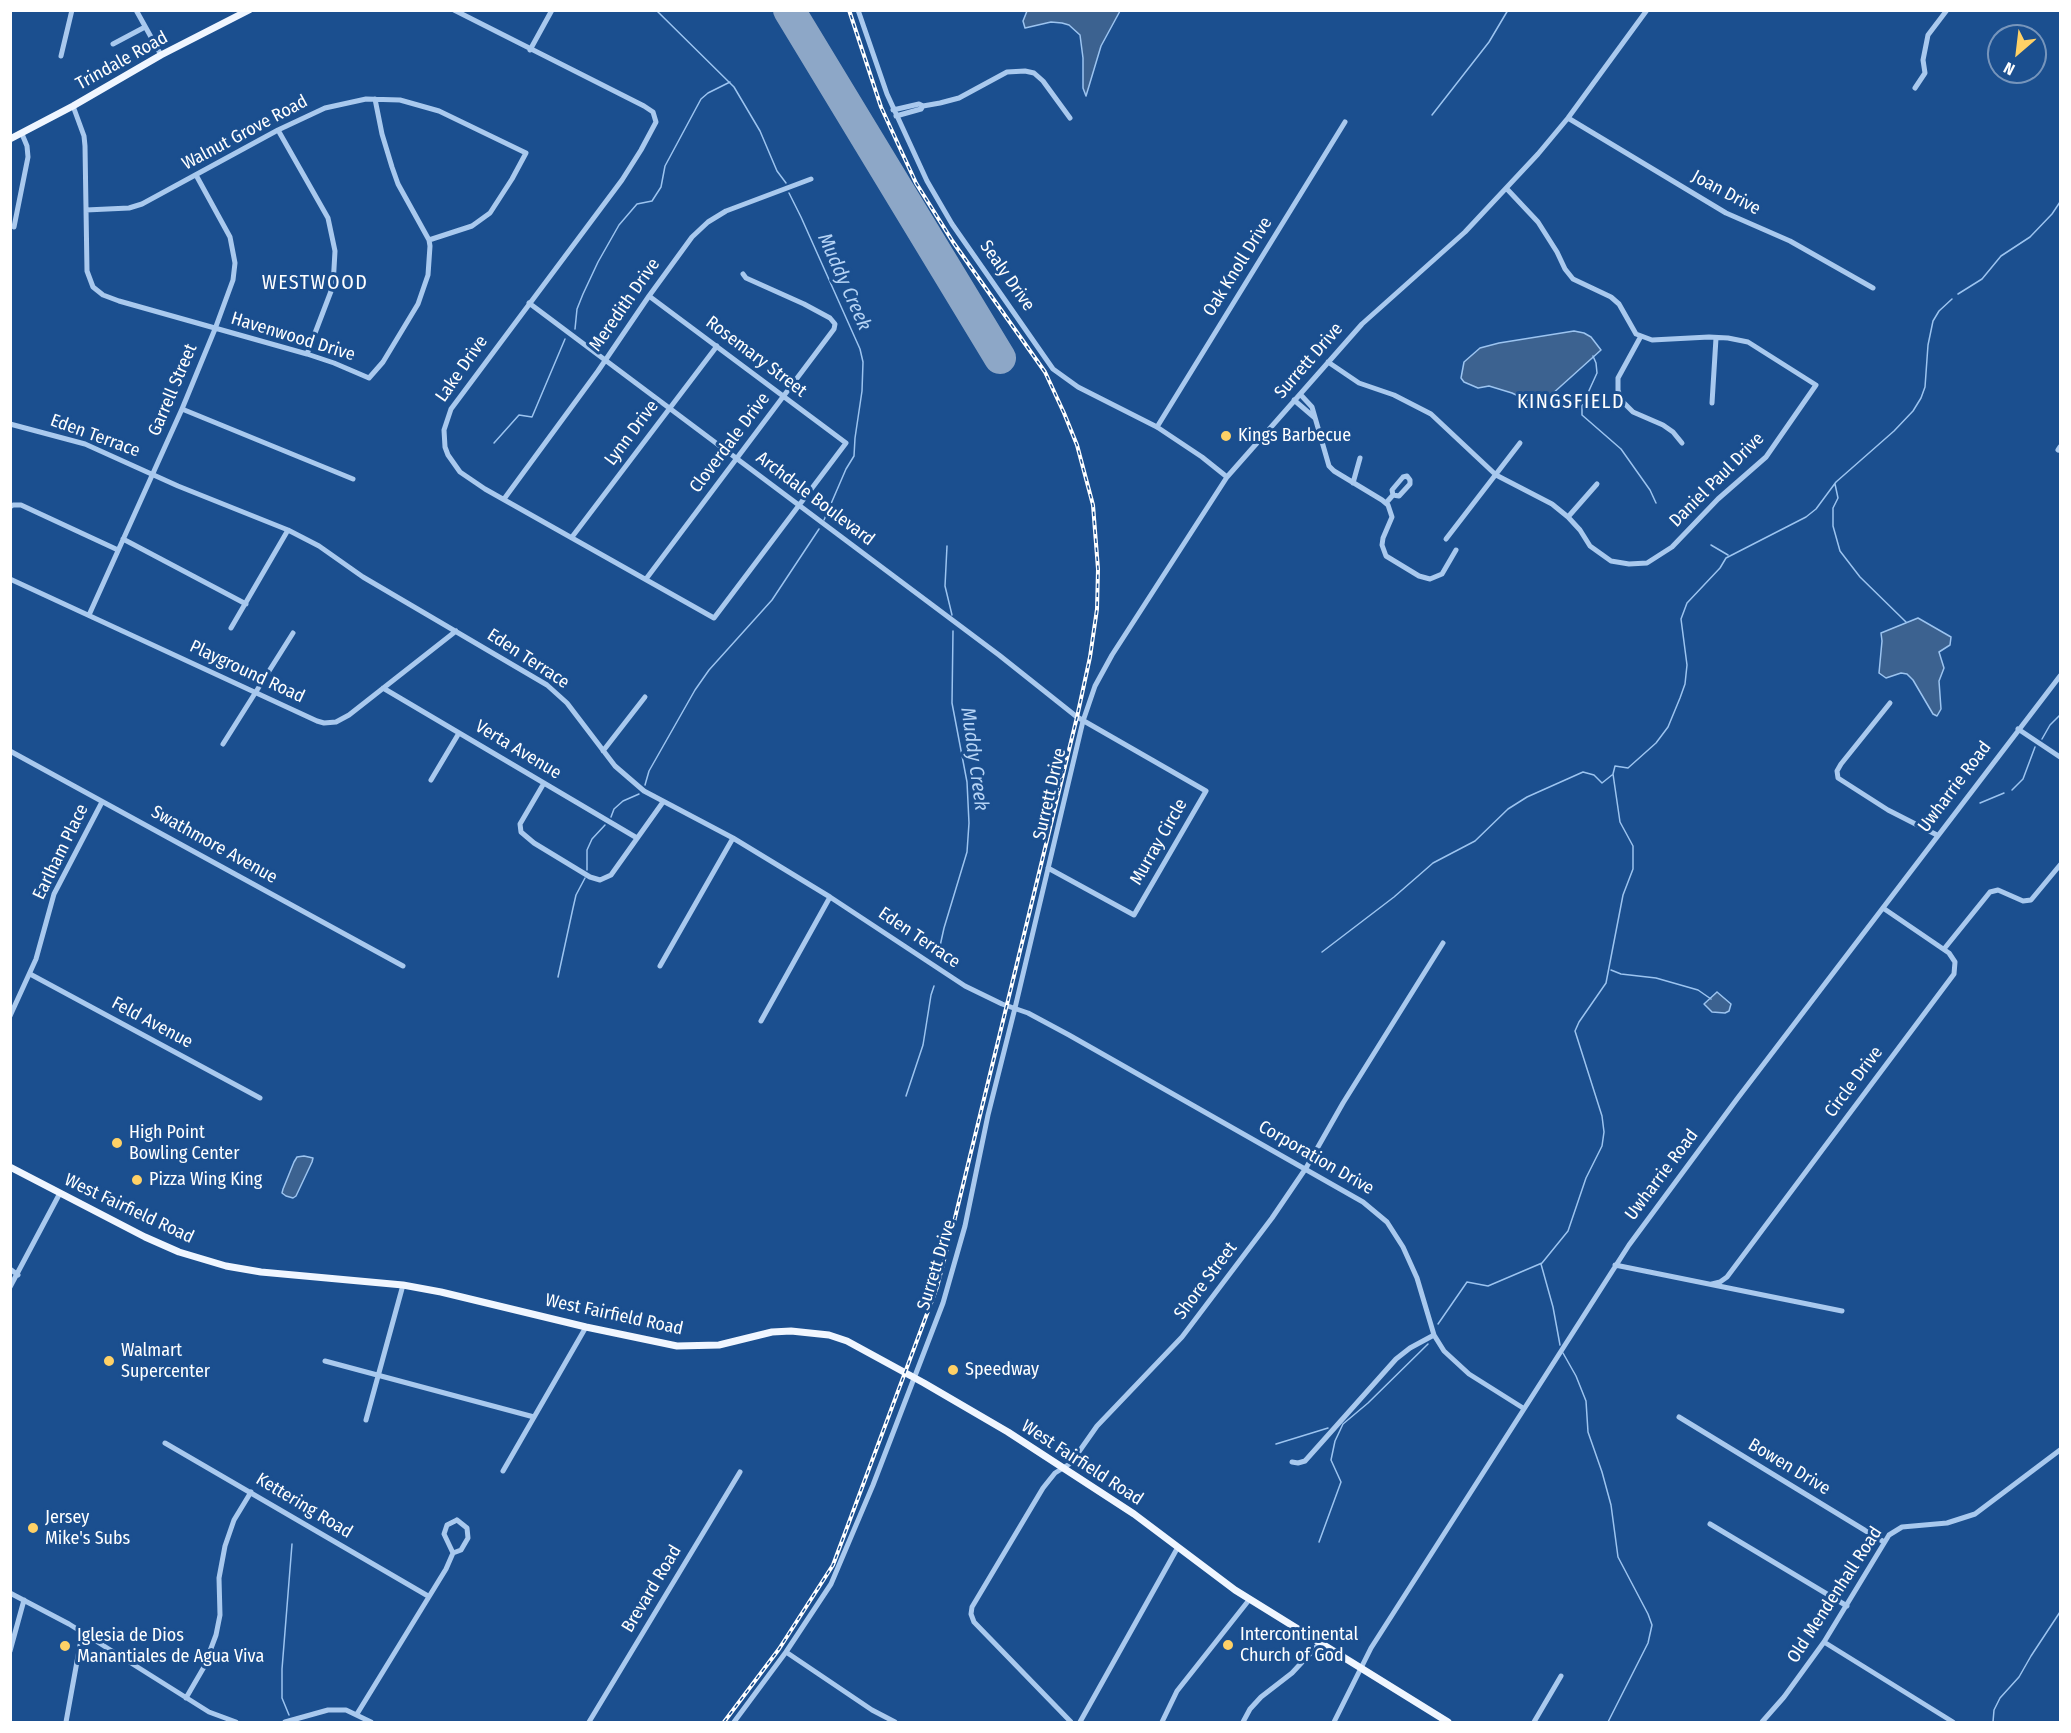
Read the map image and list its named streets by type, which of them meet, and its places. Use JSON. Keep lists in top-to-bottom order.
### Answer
{
  "streets": {
    "main road": ["Trindale Road", "West Fairfield Road"],
    "street": [
      "Walnut Grove Road",
      "Joan Drive",
      "Oak Knoll Drive",
      "Sealy Drive",
      "Meredith Drive",
      "Havenwood Drive",
      "Rosemary Street",
      "Surrett Drive",
      "Lake Drive",
      "Garrell Street",
      "Lynn Drive",
      "Eden Terrace",
      "Cloverdale Drive",
      "Daniel Paul Drive",
      "Archdale Boulevard",
      "Playground Road",
      "Verta Avenue",
      "Uwharrie Road",
      "Murray Circle",
      "Swathmore Avenue",
      "Earlham Place",
      "Feld Avenue",
      "Circle Drive",
      "Corporation Drive",
      "Shore Street",
      "Bowen Drive",
      "Kettering Road",
      "Brevard Road",
      "Old Mendenhall Road"
    ]
  },
  "crossings": [
    ["Trindale Road", "Havenwood Drive"],
    ["Walnut Grove Road", "Havenwood Drive"],
    ["Walnut Grove Road", "Garrell Street"],
    ["Joan Drive", "Surrett Drive"],
    ["Oak Knoll Drive", "Sealy Drive"],
    ["Sealy Drive", "Surrett Drive"],
    ["Meredith Drive", "Rosemary Street"],
    ["Meredith Drive", "Lake Drive"],
    ["Meredith Drive", "Archdale Boulevard"],
    ["Havenwood Drive", "Garrell Street"],
    ["Rosemary Street", "Lake Drive"],
    ["Rosemary Street", "Lynn Drive"],
    ["Rosemary Street", "Cloverdale Drive"],
    ["Surrett Drive", "Eden Terrace"],
    ["Surrett Drive", "Daniel Paul Drive"],
    ["Surrett Drive", "Archdale Boulevard"],
    ["Surrett Drive", "Murray Circle"],
    ["Surrett Drive", "Corporation Drive"],
    ["Surrett Drive", "West Fairfield Road"],
    ["Lake Drive", "Lynn Drive"],
    ["Lake Drive", "Cloverdale Drive"],
    ["Lake Drive", "Archdale Boulevard"],
    ["Garrell Street", "Eden Terrace"],
    ["Garrell Street", "Playground Road"],
    ["Lynn Drive", "Archdale Boulevard"],
    ["Eden Terrace", "Playground Road"],
    ["Eden Terrace", "Corporation Drive"],
    ["Cloverdale Drive", "Archdale Boulevard"],
    ["Archdale Boulevard", "Murray Circle"],
    ["Playground Road", "Verta Avenue"],
    ["Uwharrie Road", "Corporation Drive"],
    ["Uwharrie Road", "West Fairfield Road"],
    ["Swathmore Avenue", "Earlham Place"],
    ["Earlham Place", "Feld Avenue"],
    ["Corporation Drive", "Shore Street"],
    ["West Fairfield Road", "Shore Street"],
    ["Bowen Drive", "Old Mendenhall Road"]
  ],
  "districts": ["WESTWOOD", "KINGSFIELD"],
  "water": ["Muddy Creek"],
  "places": [
    "Kings Barbecue",
    "High Point Bowling Center",
    "Pizza Wing King",
    "Walmart Supercenter",
    "Speedway",
    "Jersey Mike's Subs",
    "Intercontinental Church of God",
    "Iglesia de Dios Manantiales de Agua Viva"
  ],
  "north": "bottom left"
}
